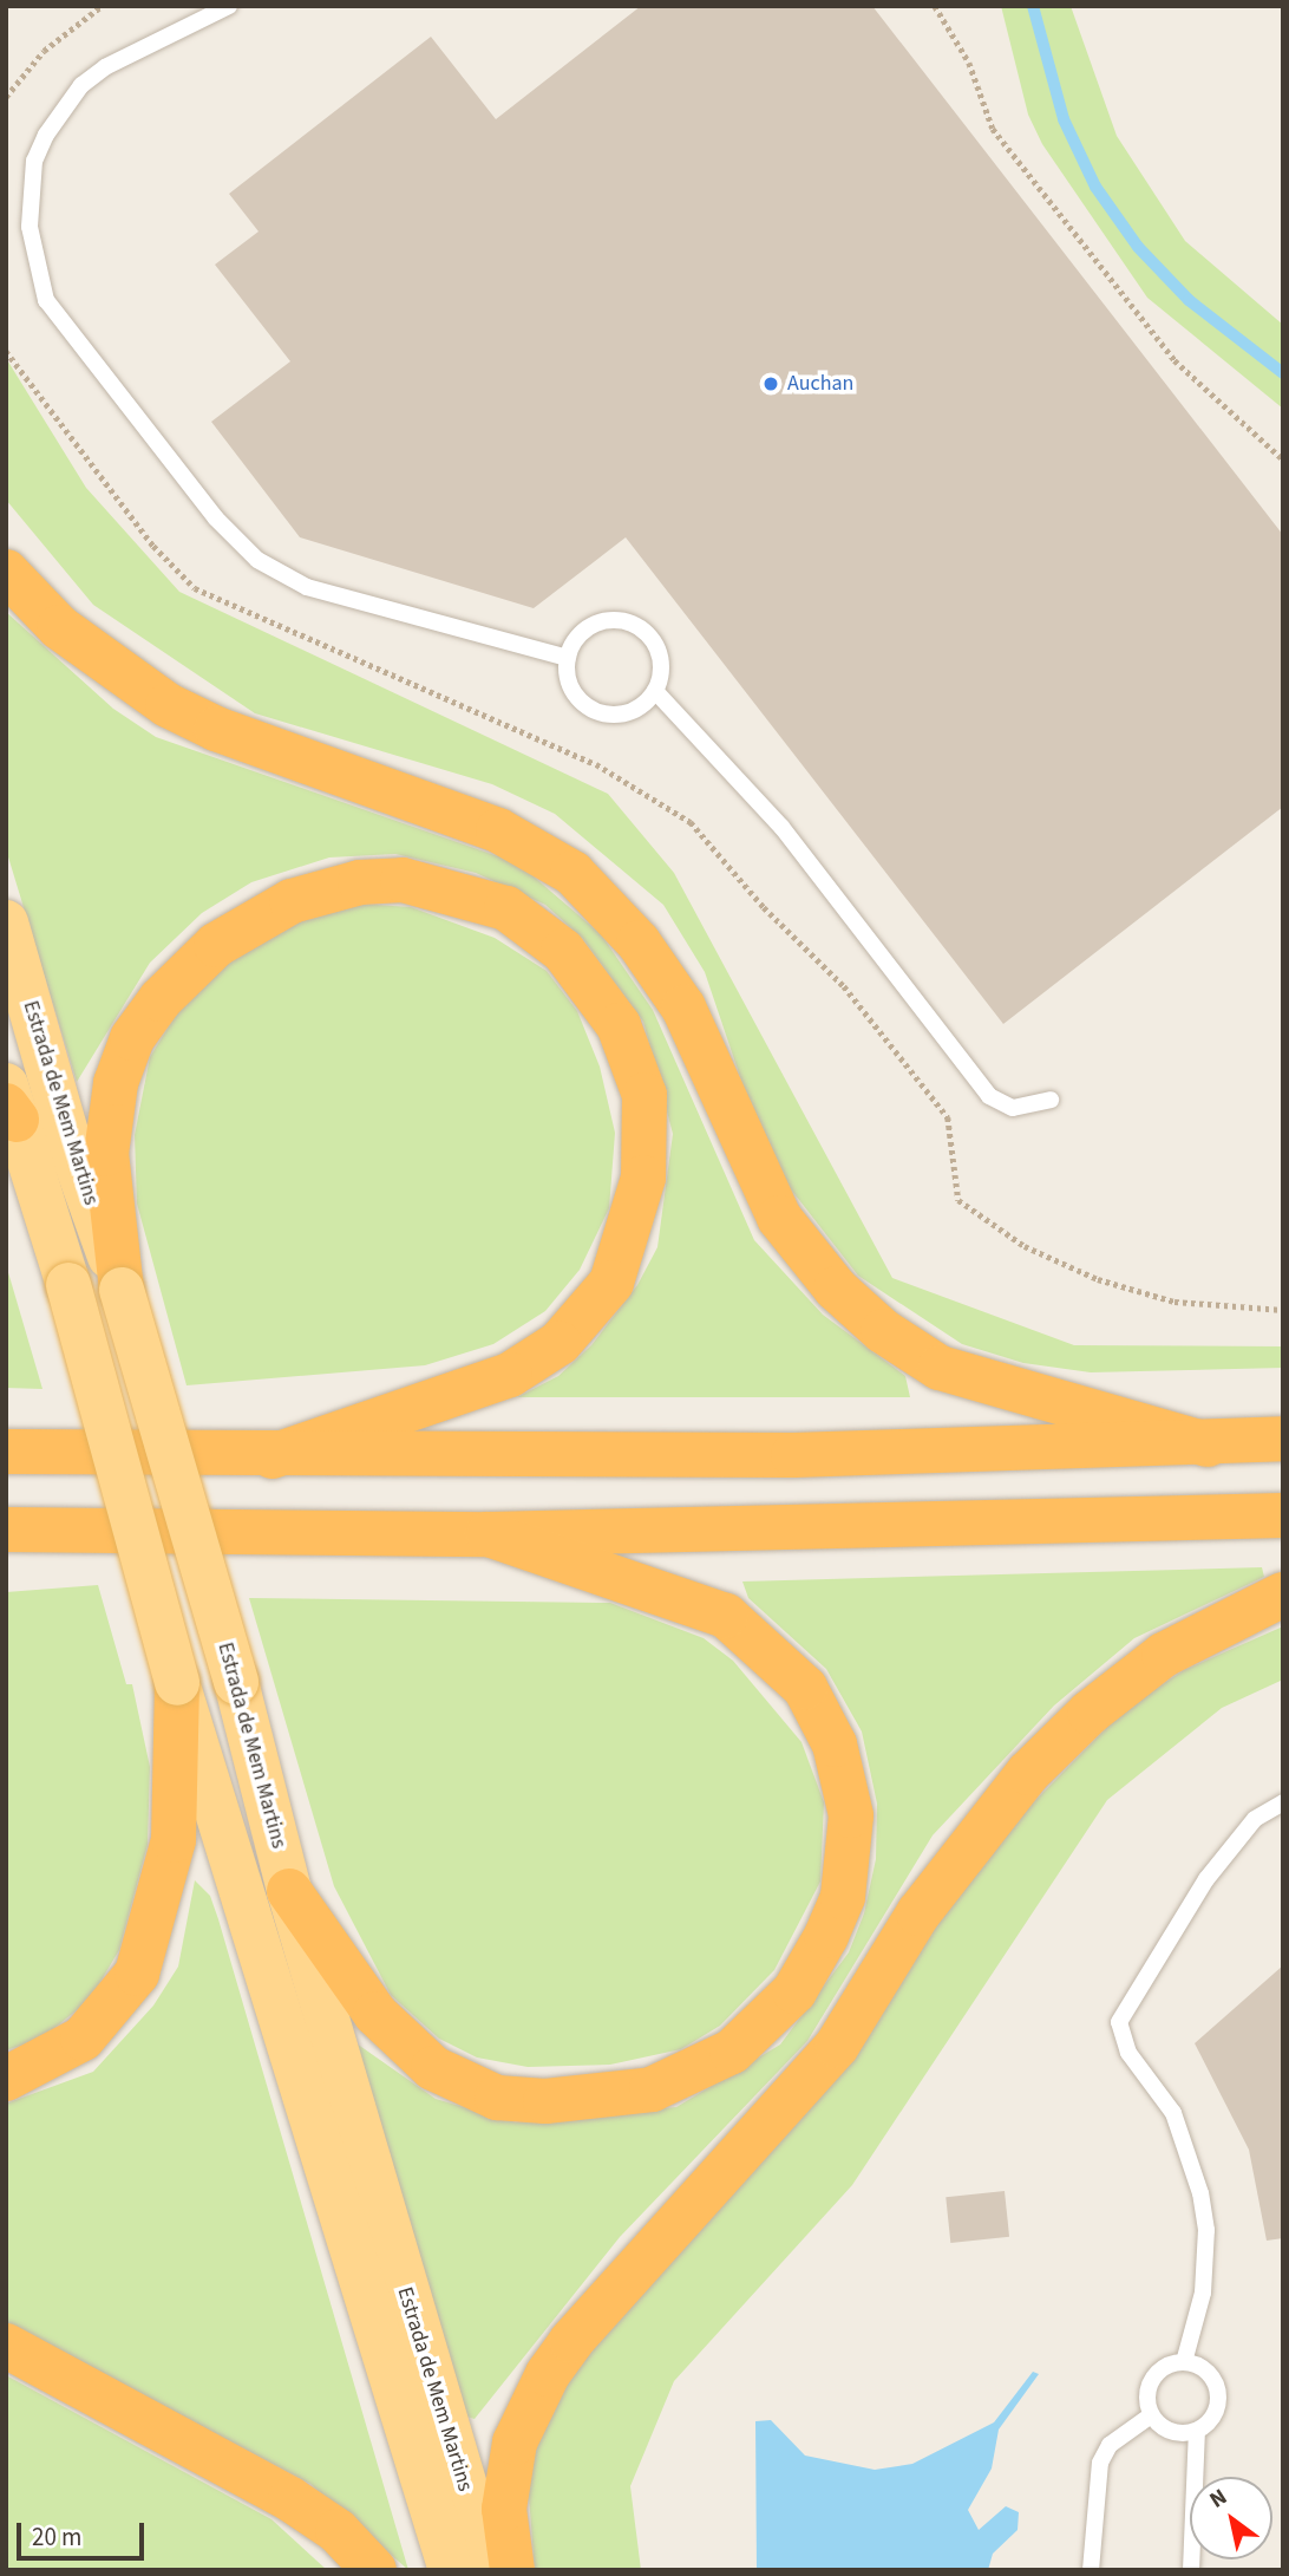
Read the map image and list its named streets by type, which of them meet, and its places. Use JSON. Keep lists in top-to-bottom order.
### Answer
{
  "streets": {
    "main road": ["Estrada de Mem Martins"]
  },
  "places": ["Auchan"],
  "scale_bar": "20 m",
  "north": "top left"
}
